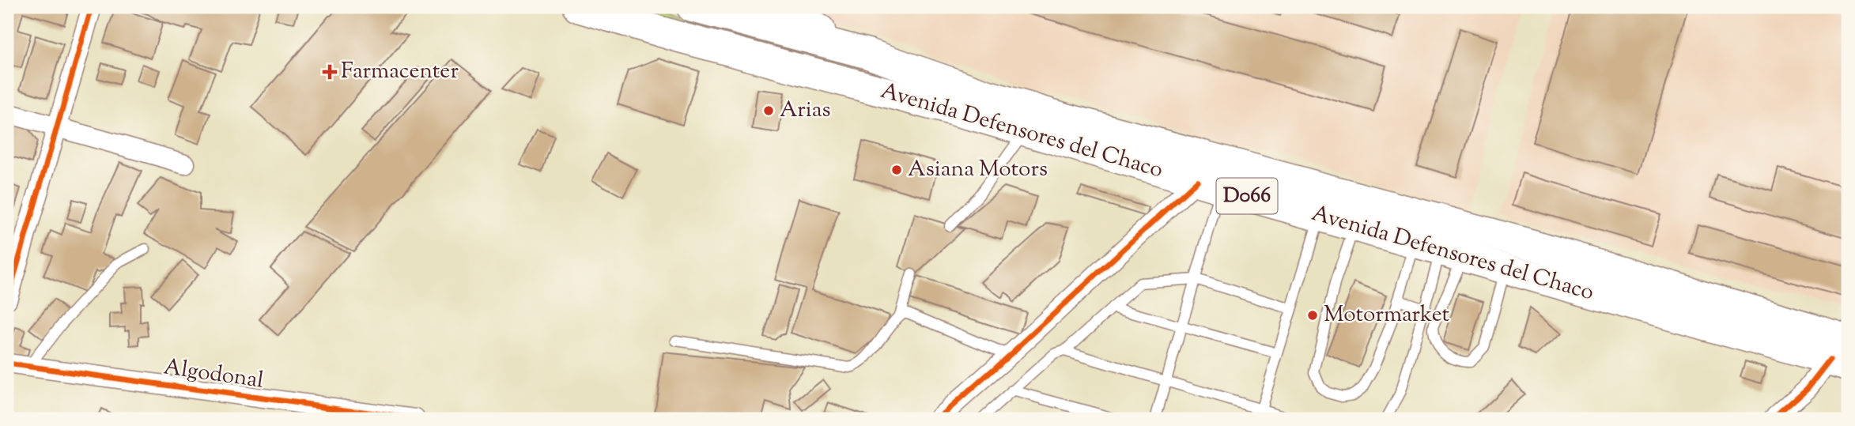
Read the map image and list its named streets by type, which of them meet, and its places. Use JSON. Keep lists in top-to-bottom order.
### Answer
{
  "streets": {
    "highway": ["Avenida Defensores del Chaco", "D066"],
    "street": ["Algodonal"]
  },
  "places": {
    "health": ["Farmacenter"],
    "other": ["Arias", "Asiana Motors", "Motormarket"]
  }
}
